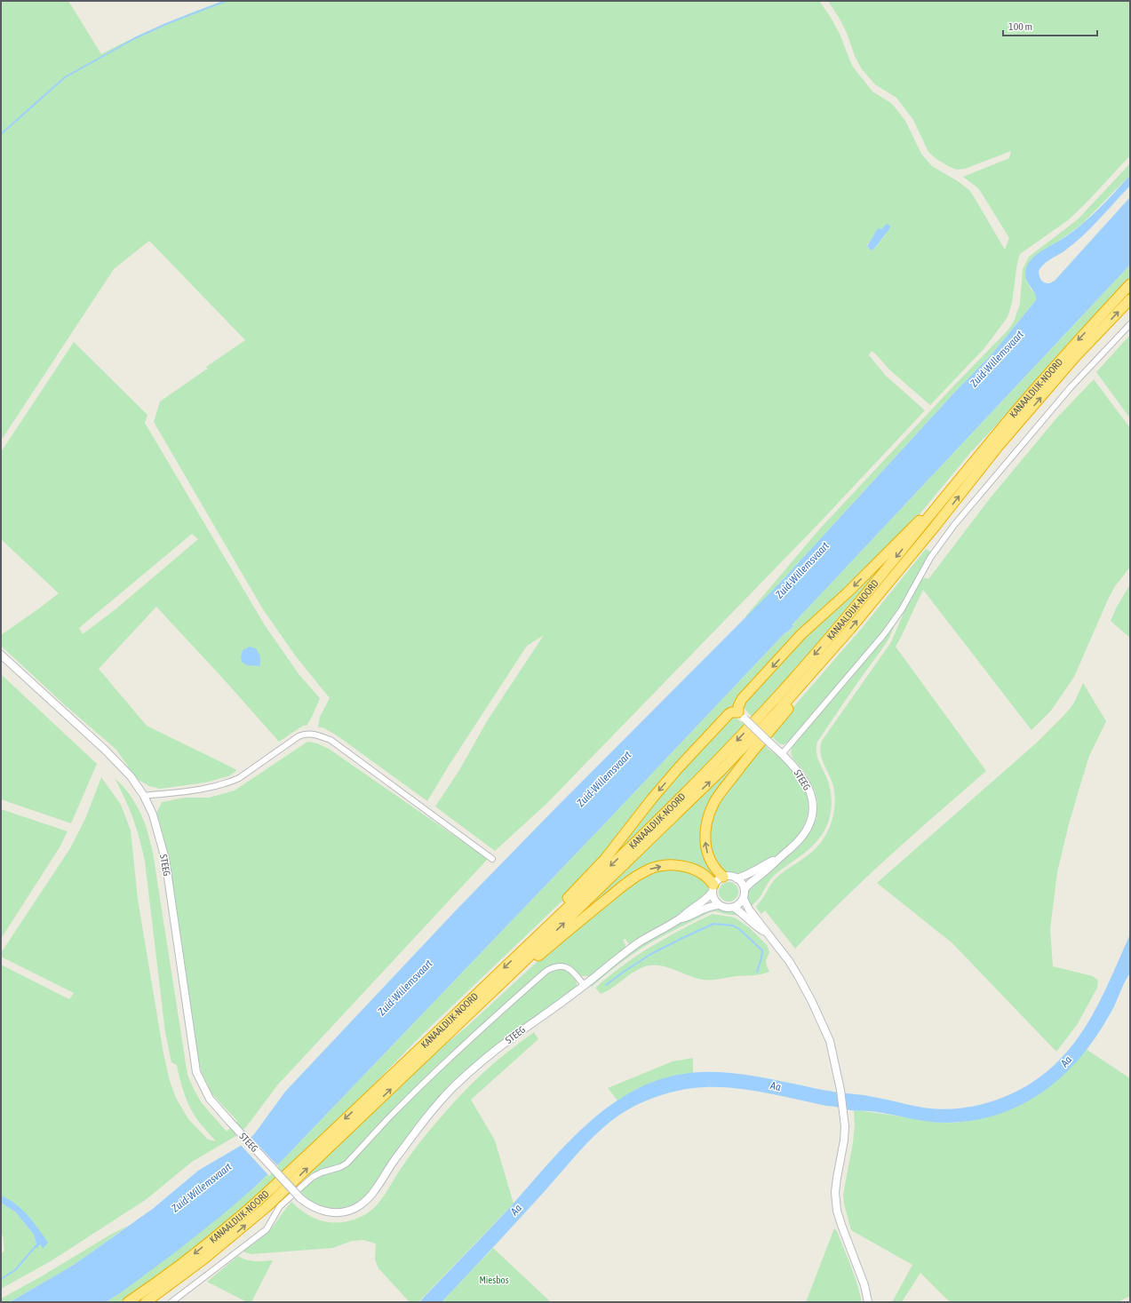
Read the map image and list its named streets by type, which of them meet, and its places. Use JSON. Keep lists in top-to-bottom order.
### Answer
{
  "streets": {
    "highway": ["KANAALDIJK-NOORD"],
    "street": ["STEEG"]
  },
  "crossings": [
    ["KANAALDIJK-NOORD", "STEEG"]
  ],
  "water": ["Zuid-Willemsvaart", "Aa"],
  "parks": ["Miesbos"],
  "scale_bar": "100 m"
}
